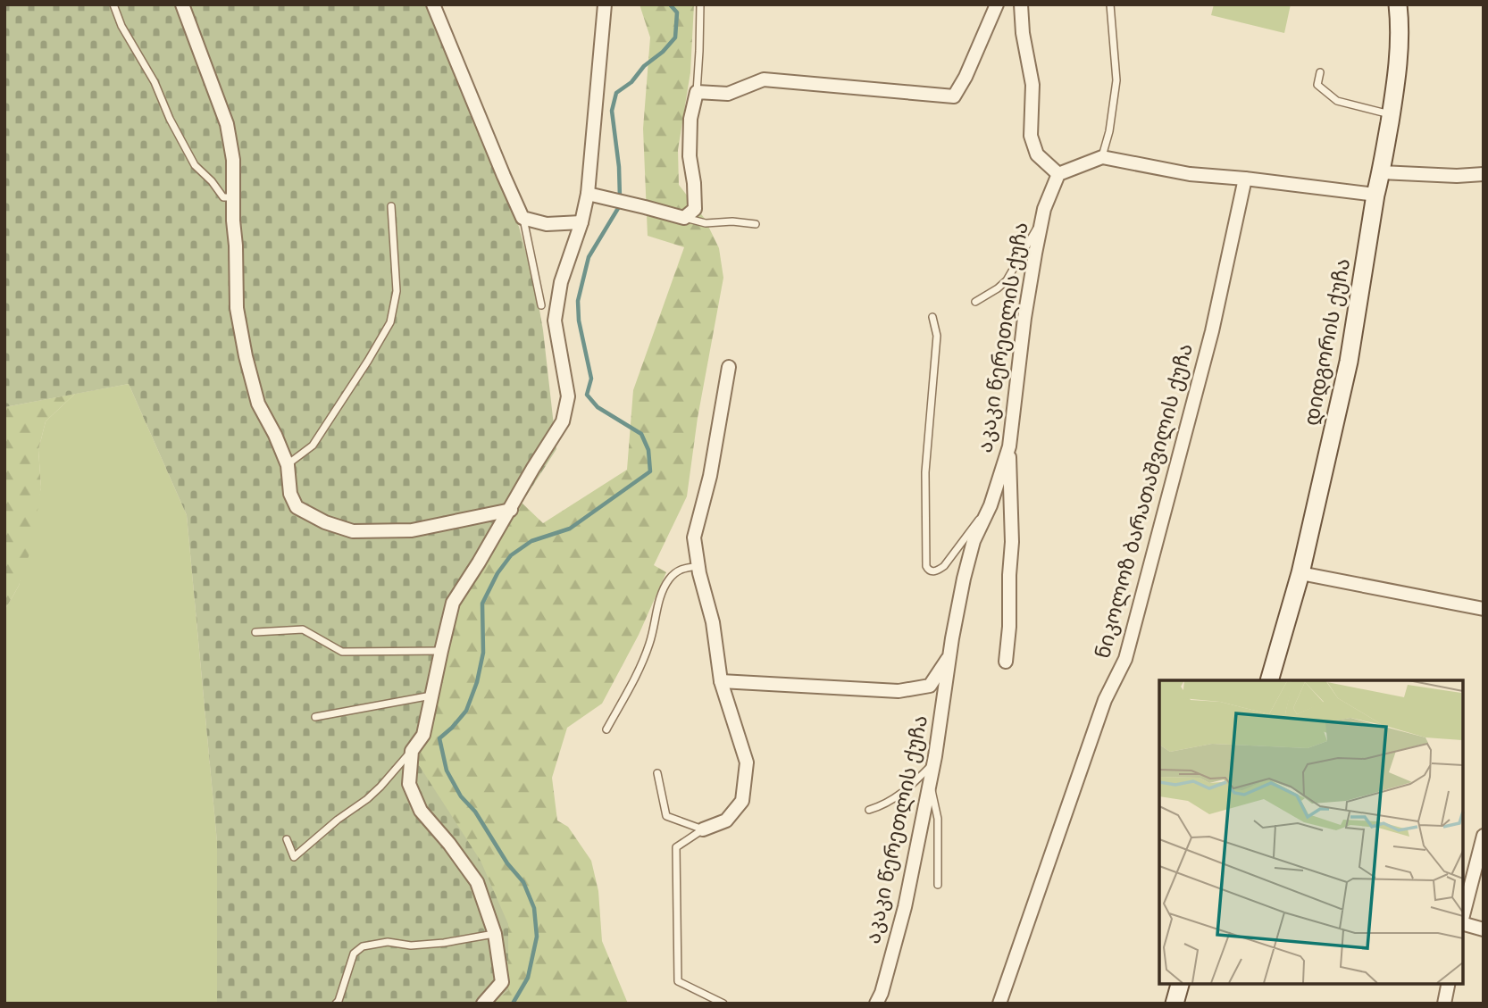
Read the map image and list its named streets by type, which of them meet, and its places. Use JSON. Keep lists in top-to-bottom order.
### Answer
{
  "streets": {
    "street": ["აკაკი წერეთლის ქუჩა", "დიდგორის ქუჩა", "ნიკოლოზ ბარათაშვილის ქუჩა"]
  }
}
